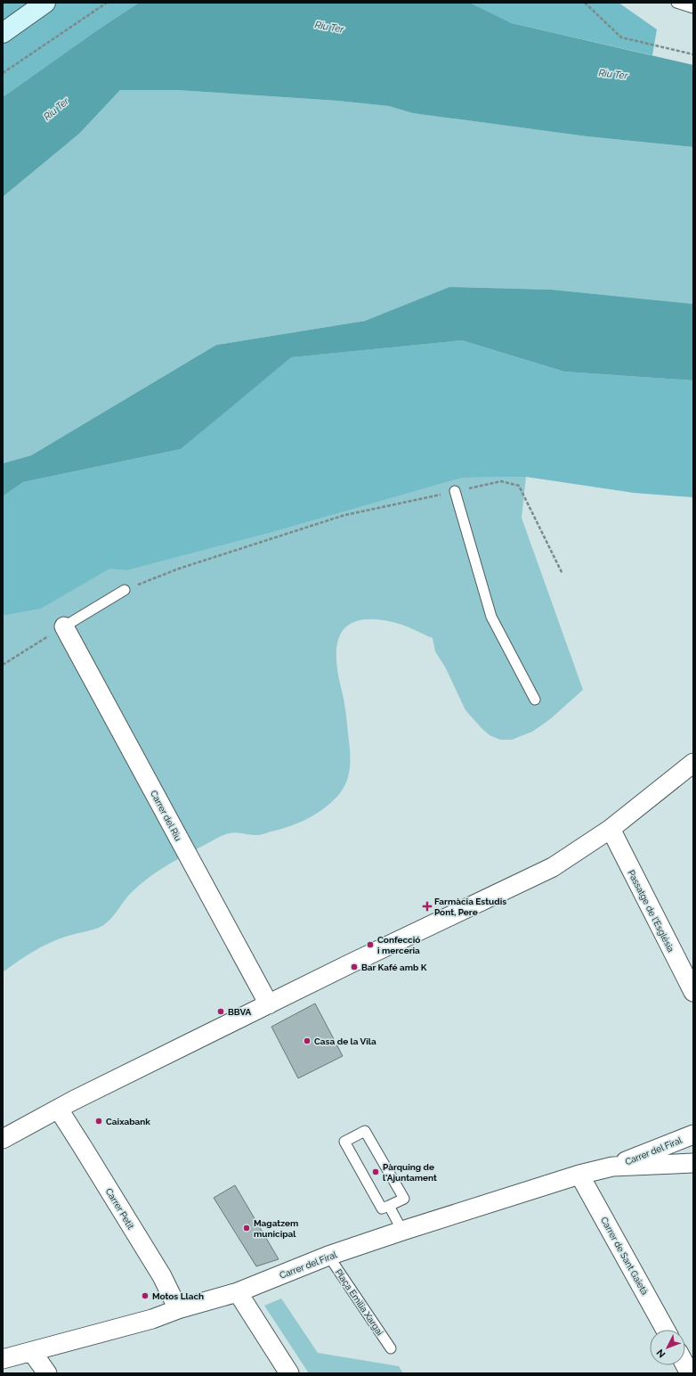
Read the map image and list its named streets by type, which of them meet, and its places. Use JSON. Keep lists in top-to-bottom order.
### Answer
{
  "streets": {
    "street": [
      "Carrer del Riu",
      "Passatge de l'Església",
      "Carrer del Firal",
      "Carrer Petit",
      "Carrer de Sant Gaietà"
    ],
    "lane": ["Plaça Emilia Xargai"]
  },
  "crossings": [
    ["Carrer del Firal", "Carrer Petit"],
    ["Carrer del Firal", "Carrer de Sant Gaietà"],
    ["Carrer del Firal", "Plaça Emilia Xargai"]
  ],
  "water": ["Riu Ter"],
  "places": {
    "health": ["Farmàcia Estudis Pont, Pere"],
    "other": [
      "Confecció i merceria",
      "Bar Kafé amb K",
      "BBVA",
      "Casa de la Vila",
      "Caixabank",
      "Pàrquing de l'Ajuntament",
      "Magatzem municipal",
      "Motos Llach"
    ]
  },
  "north": "bottom left"
}
